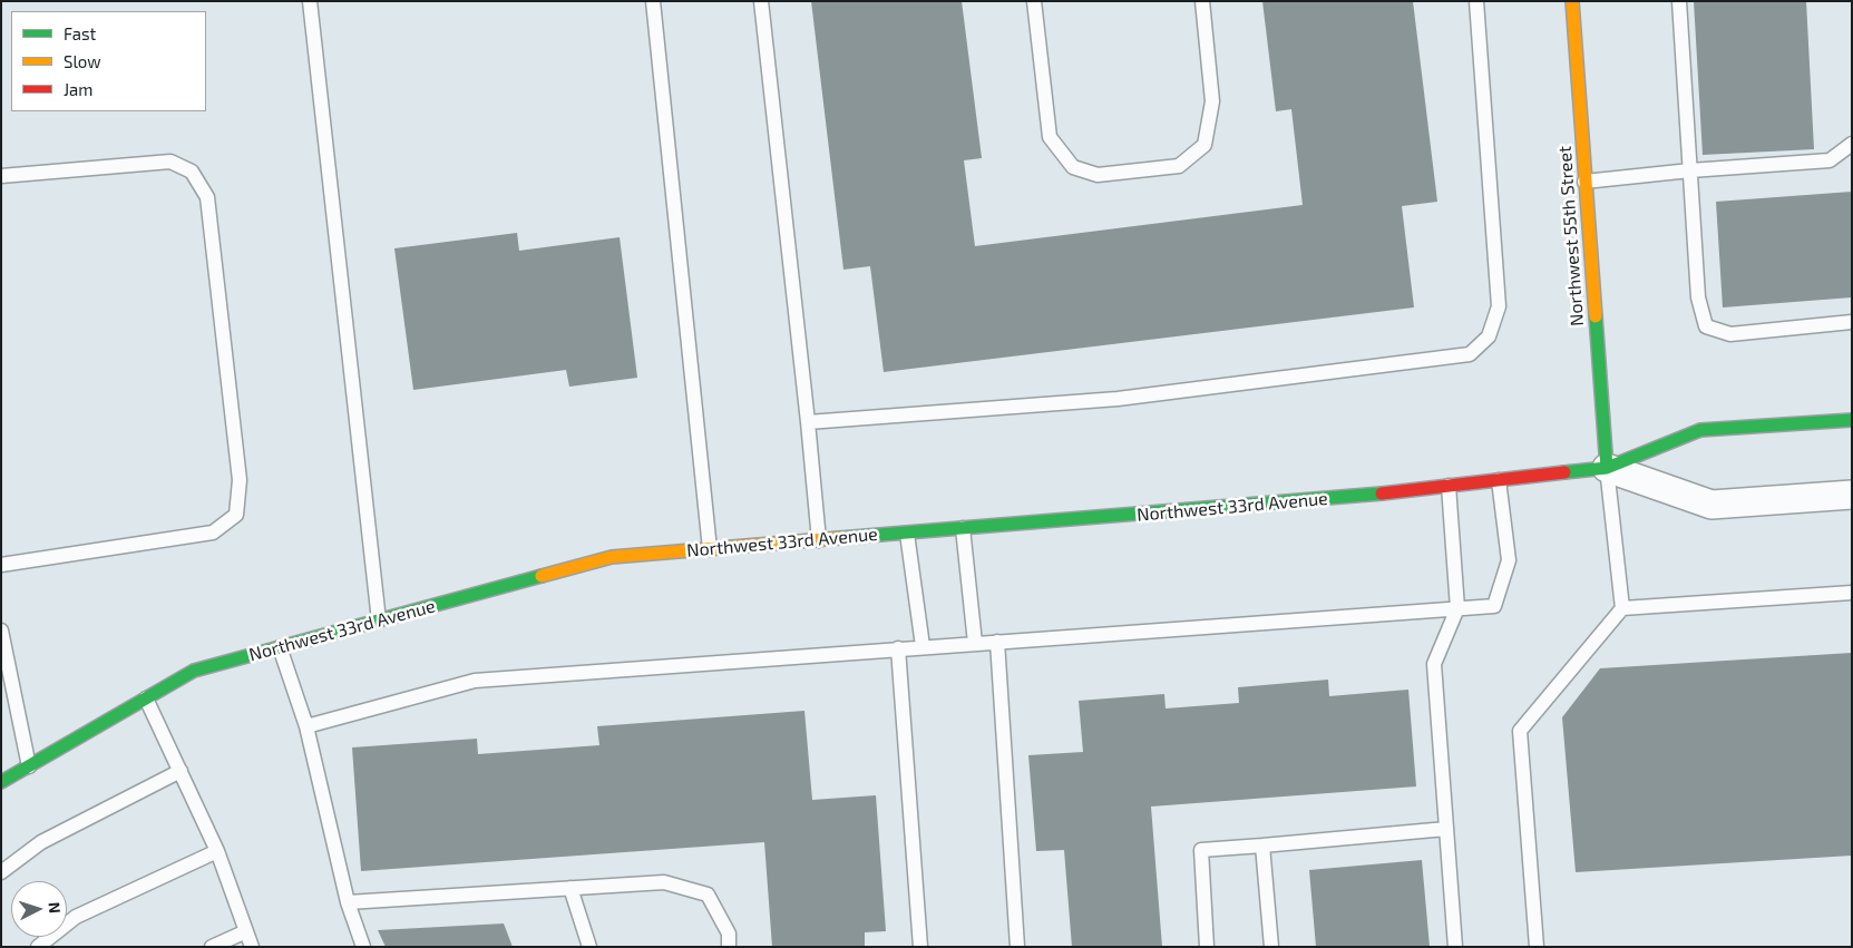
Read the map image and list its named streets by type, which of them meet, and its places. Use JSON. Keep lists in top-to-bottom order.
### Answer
{
  "streets": {
    "street": ["Northwest 55th Street", "Northwest 33rd Avenue"]
  },
  "crossings": [
    ["Northwest 55th Street", "Northwest 33rd Avenue"]
  ],
  "legend": ["Fast", "Slow", "Jam"],
  "north": "right"
}
